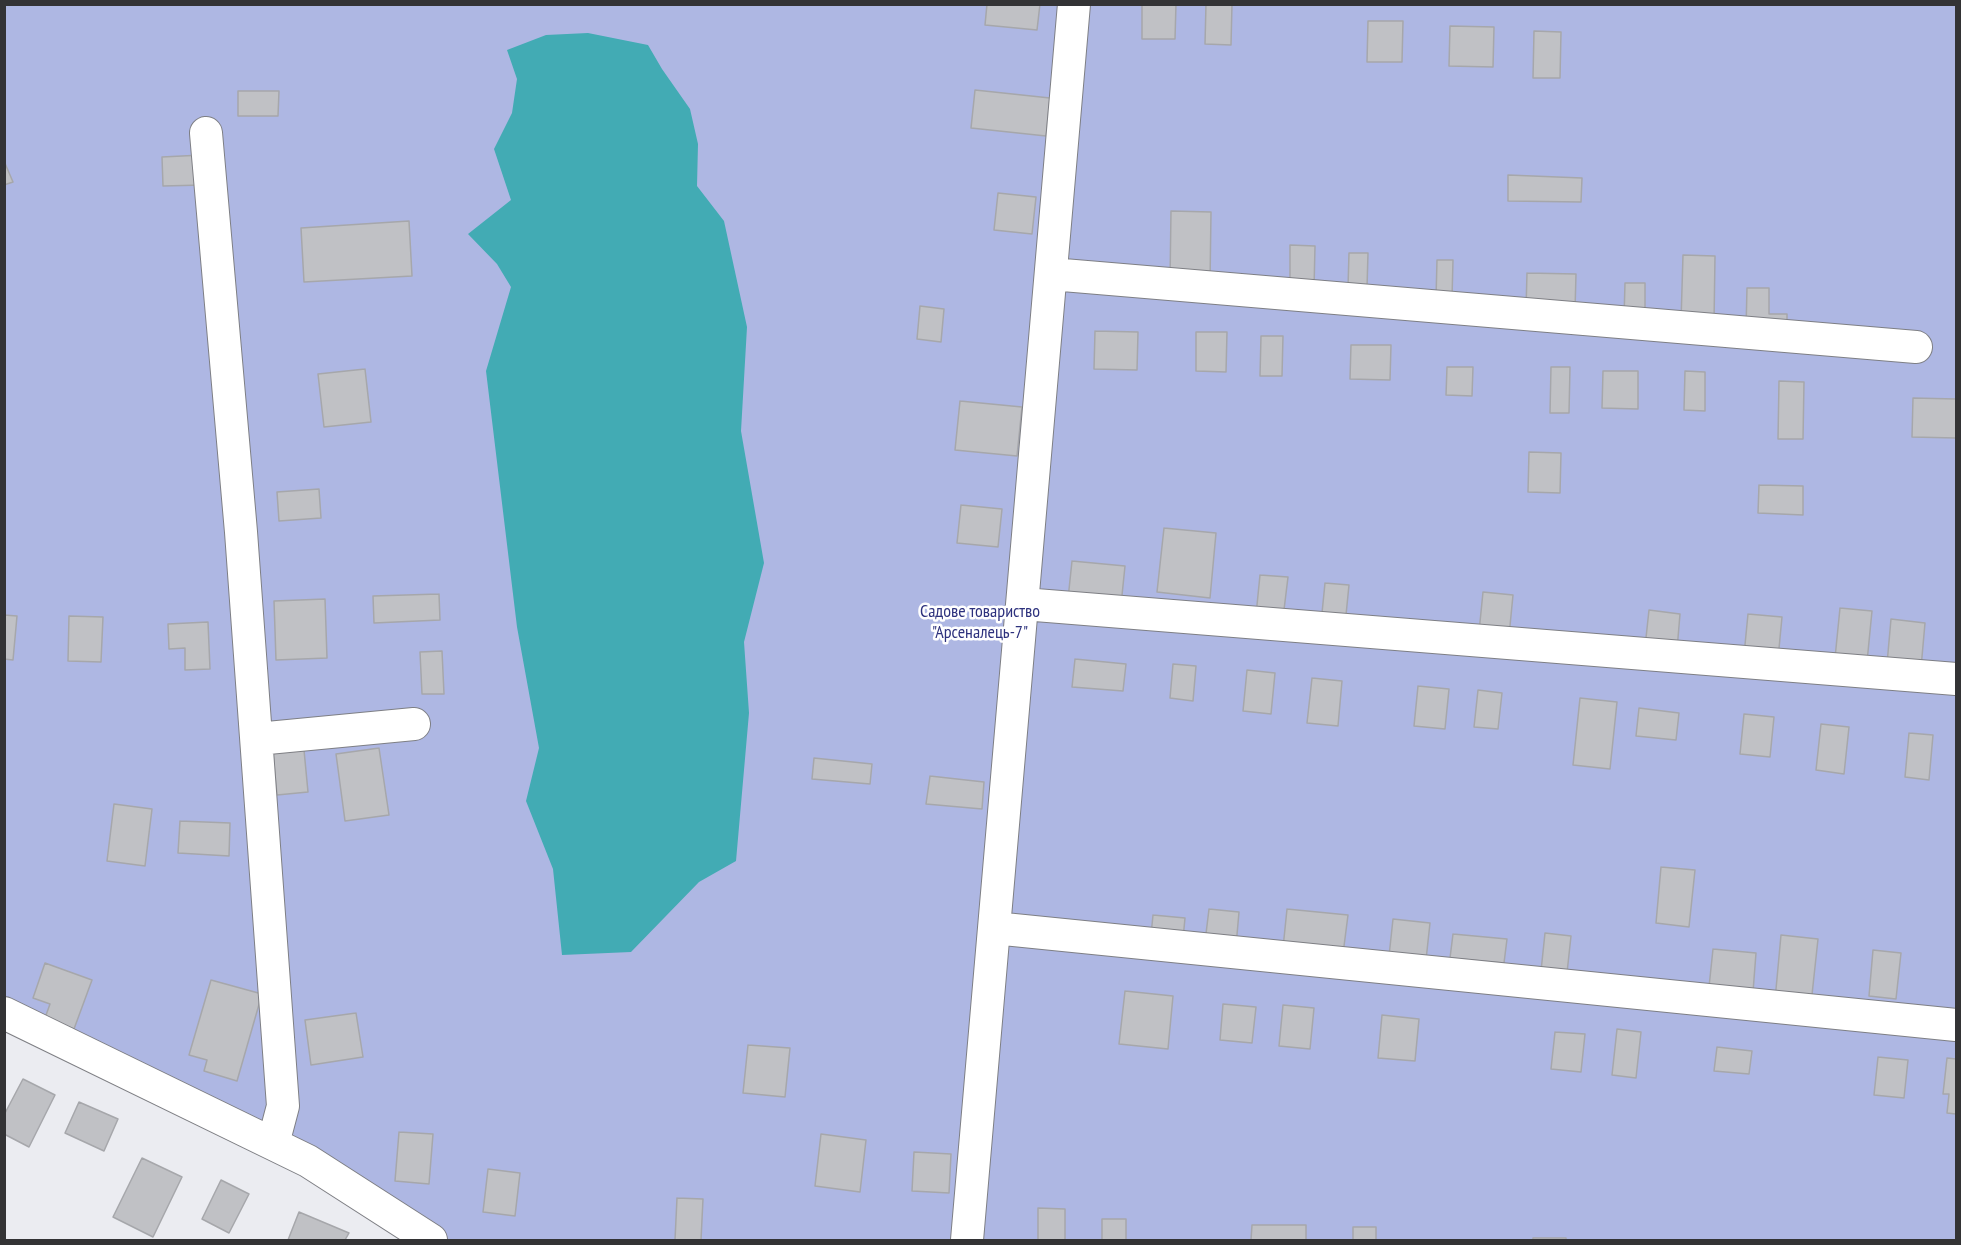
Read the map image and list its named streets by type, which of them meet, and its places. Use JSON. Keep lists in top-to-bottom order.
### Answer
{
  "parks": ["Садове товариство \"Арсеналець-7\""]
}
